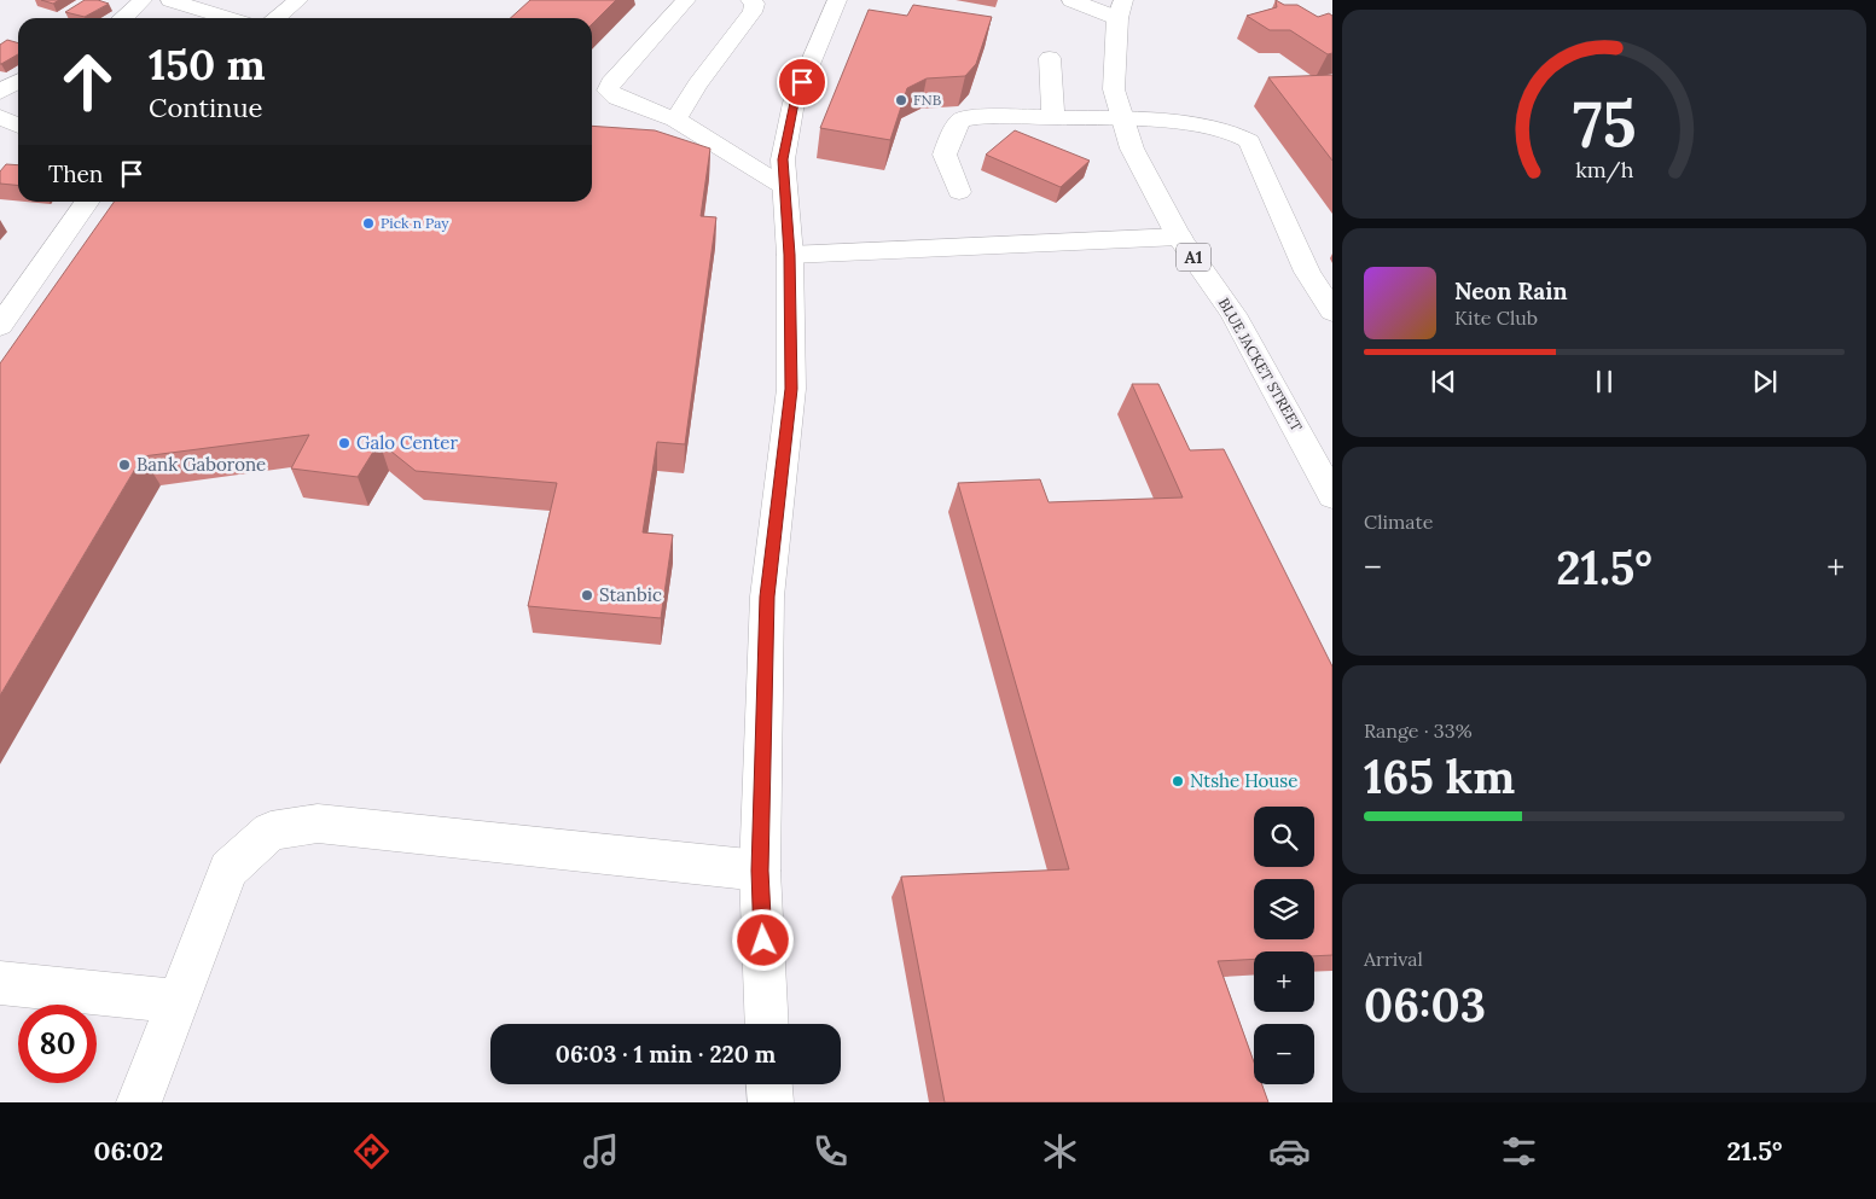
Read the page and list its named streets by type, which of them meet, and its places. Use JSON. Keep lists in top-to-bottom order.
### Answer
{
  "streets": {
    "main road": ["A1", "BLUE JACKET STREET"]
  },
  "places": [
    "FNB",
    "Pick n Pay",
    "Galo Center",
    "Bank Gaborone",
    "Stanbic",
    "Ntshe House"
  ],
  "page": {
    "turn": ["150 m", "Continue"],
    "then": "Then",
    "song": ["Neon Rain", "Kite Club"],
    "tile": [
      "Climate",
      ["Range · 33%", "165 km"],
      ["Arrival", "06:03"]
    ],
    "heat": ["−", "21.5°", "+"],
    "map_buttons": ["+", "−"],
    "limit": "80",
    "trip": "06:03 · 1 min · 220 m",
    "tabs": ["06:02", "21.5°"],
    "gauge": ["75", "km/h"]
  }
}
